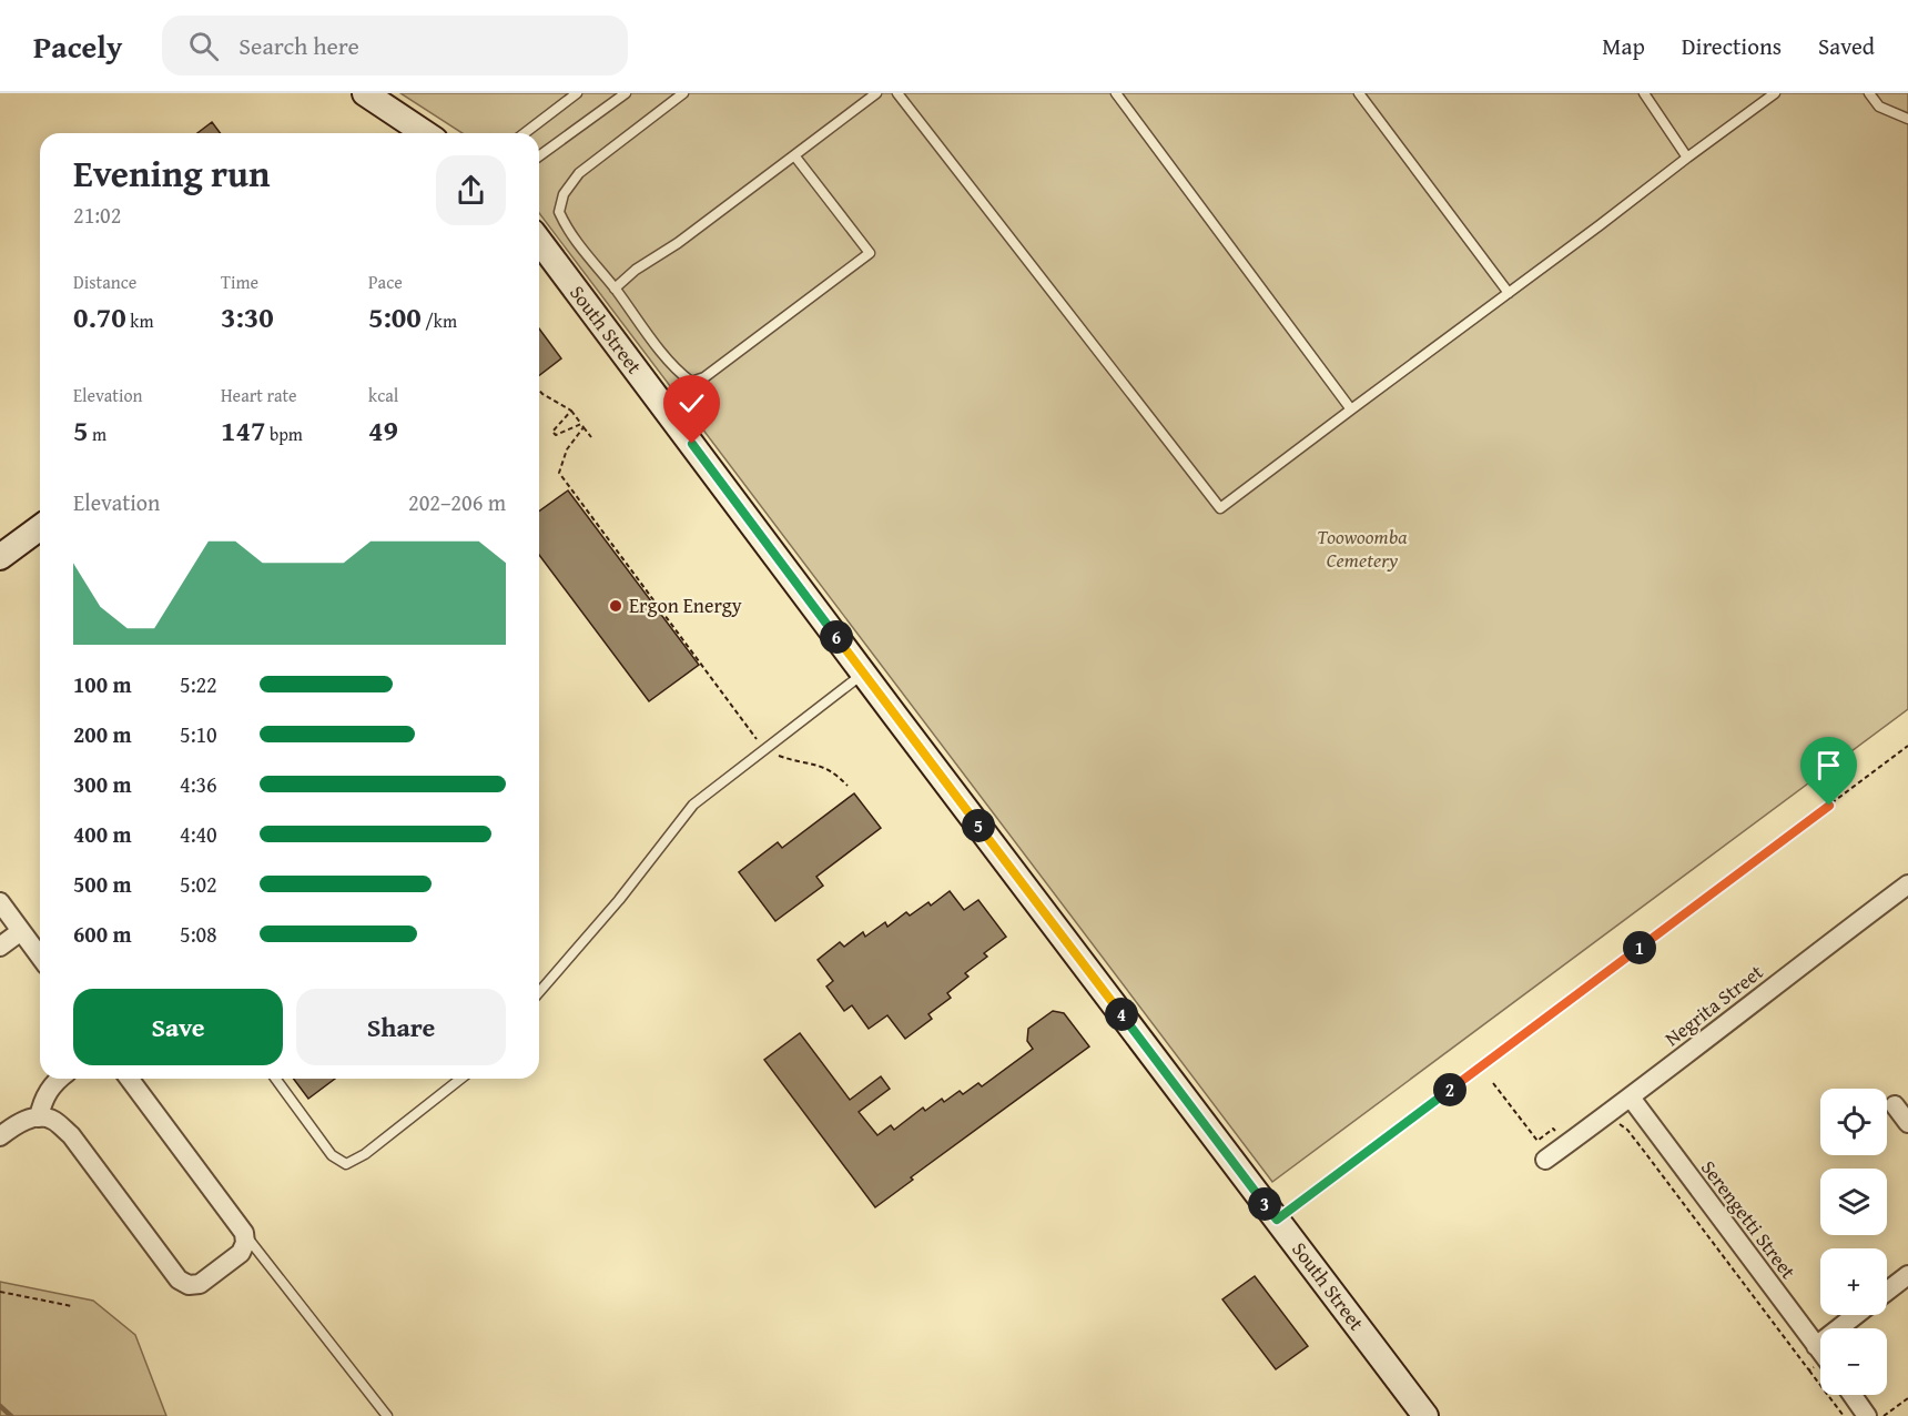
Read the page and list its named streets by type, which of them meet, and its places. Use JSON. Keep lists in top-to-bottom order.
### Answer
{
  "streets": {
    "street": ["South Street", "Negrita Street", "Serengetti Street"]
  },
  "crossings": [
    ["Negrita Street", "Serengetti Street"]
  ],
  "parks": ["Toowoomba Cemetery"],
  "places": ["Ergon Energy"],
  "page": {
    "header": "Pacely",
    "search": "Search here",
    "nav": ["Map", "Directions", "Saved"],
    "heading": ["Evening run", "21:02"],
    "stats": [
      ["Distance", "0.70 km"],
      ["Time", "3:30"],
      ["Pace", "5:00 /km"],
      ["Elevation", "5 m"],
      ["Heart rate", "147 bpm"],
      ["kcal", "49"]
    ],
    "chart": ["Elevation", "202–206 m"],
    "pins": [
      "6",
      "5",
      "1",
      "4",
      "2",
      "3"
    ],
    "list": [
      {
        "name": "100 m",
        "note": "5:22"
      },
      {
        "name": "200 m",
        "note": "5:10"
      },
      {
        "name": "300 m",
        "note": "4:36"
      },
      {
        "name": "400 m",
        "note": "4:40"
      },
      {
        "name": "500 m",
        "note": "5:02"
      },
      {
        "name": "600 m",
        "note": "5:08"
      }
    ],
    "buttons": ["Save", "Share"],
    "map_buttons": ["+", "−"]
  }
}
